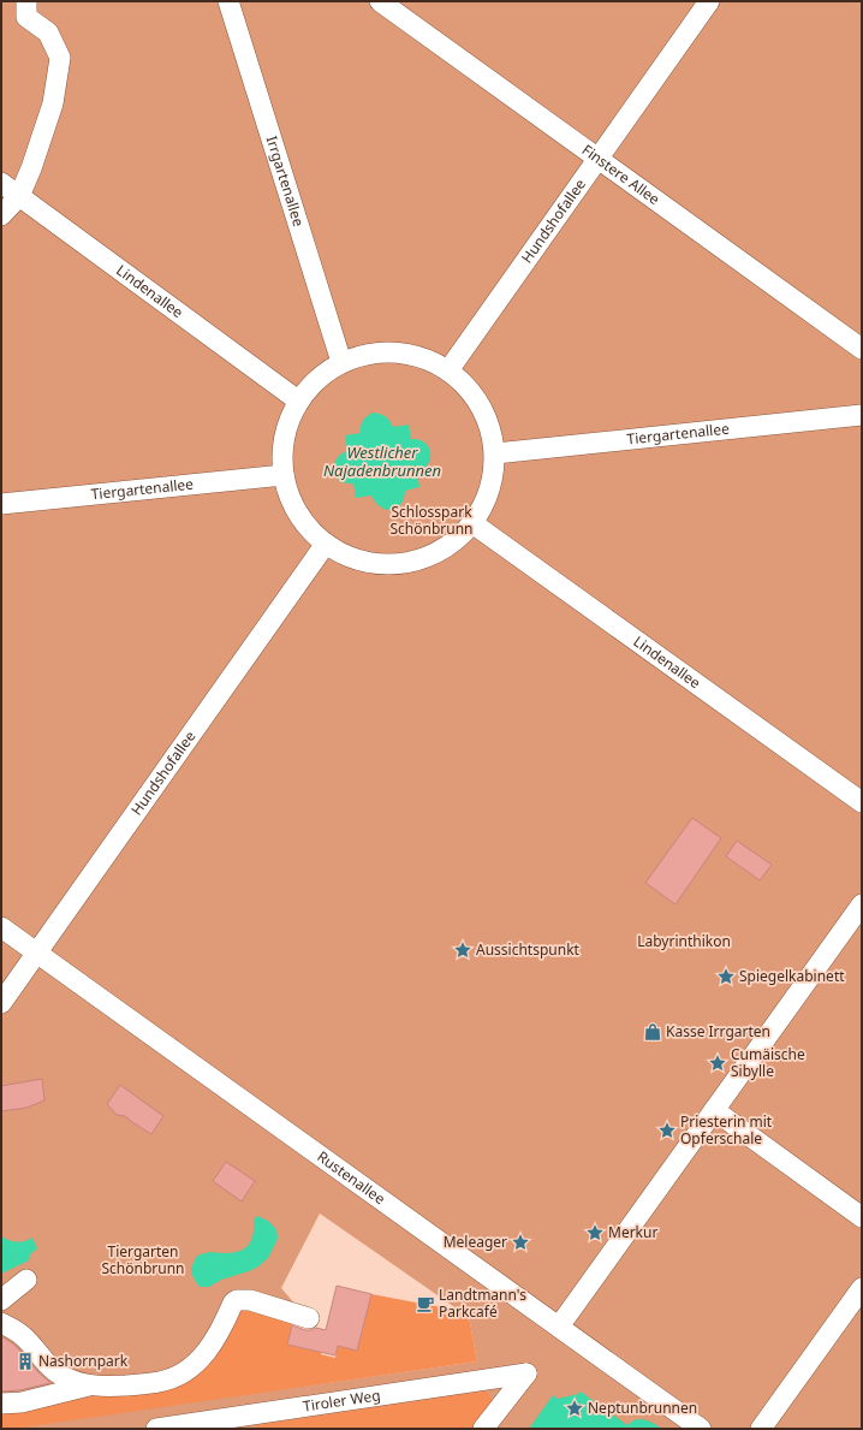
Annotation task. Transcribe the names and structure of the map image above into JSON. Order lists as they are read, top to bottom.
{
  "streets": {
    "street": [
      "Finstere Allee",
      "Irrgartenallee",
      "Hundshofallee",
      "Lindenallee",
      "Tiergartenallee",
      "Rustenallee",
      "Tiroler Weg"
    ]
  },
  "crossings": [
    ["Finstere Allee", "Hundshofallee"],
    ["Hundshofallee", "Rustenallee"]
  ],
  "water": ["Westlicher Najadenbrunnen"],
  "parks": ["Schlosspark Schönbrunn", "Labyrinthikon", "Tiergarten Schönbrunn"],
  "places": {
    "place": [
      "Aussichtspunkt",
      "Spiegelkabinett",
      "Cumäische Sibylle",
      "Priesterin mit Opferschale",
      "Merkur",
      "Meleager",
      "Neptunbrunnen"
    ],
    "shop": ["Kasse Irrgarten"],
    "cafe": ["Landtmann's Parkcafé"],
    "building": ["Nashornpark"]
  }
}
